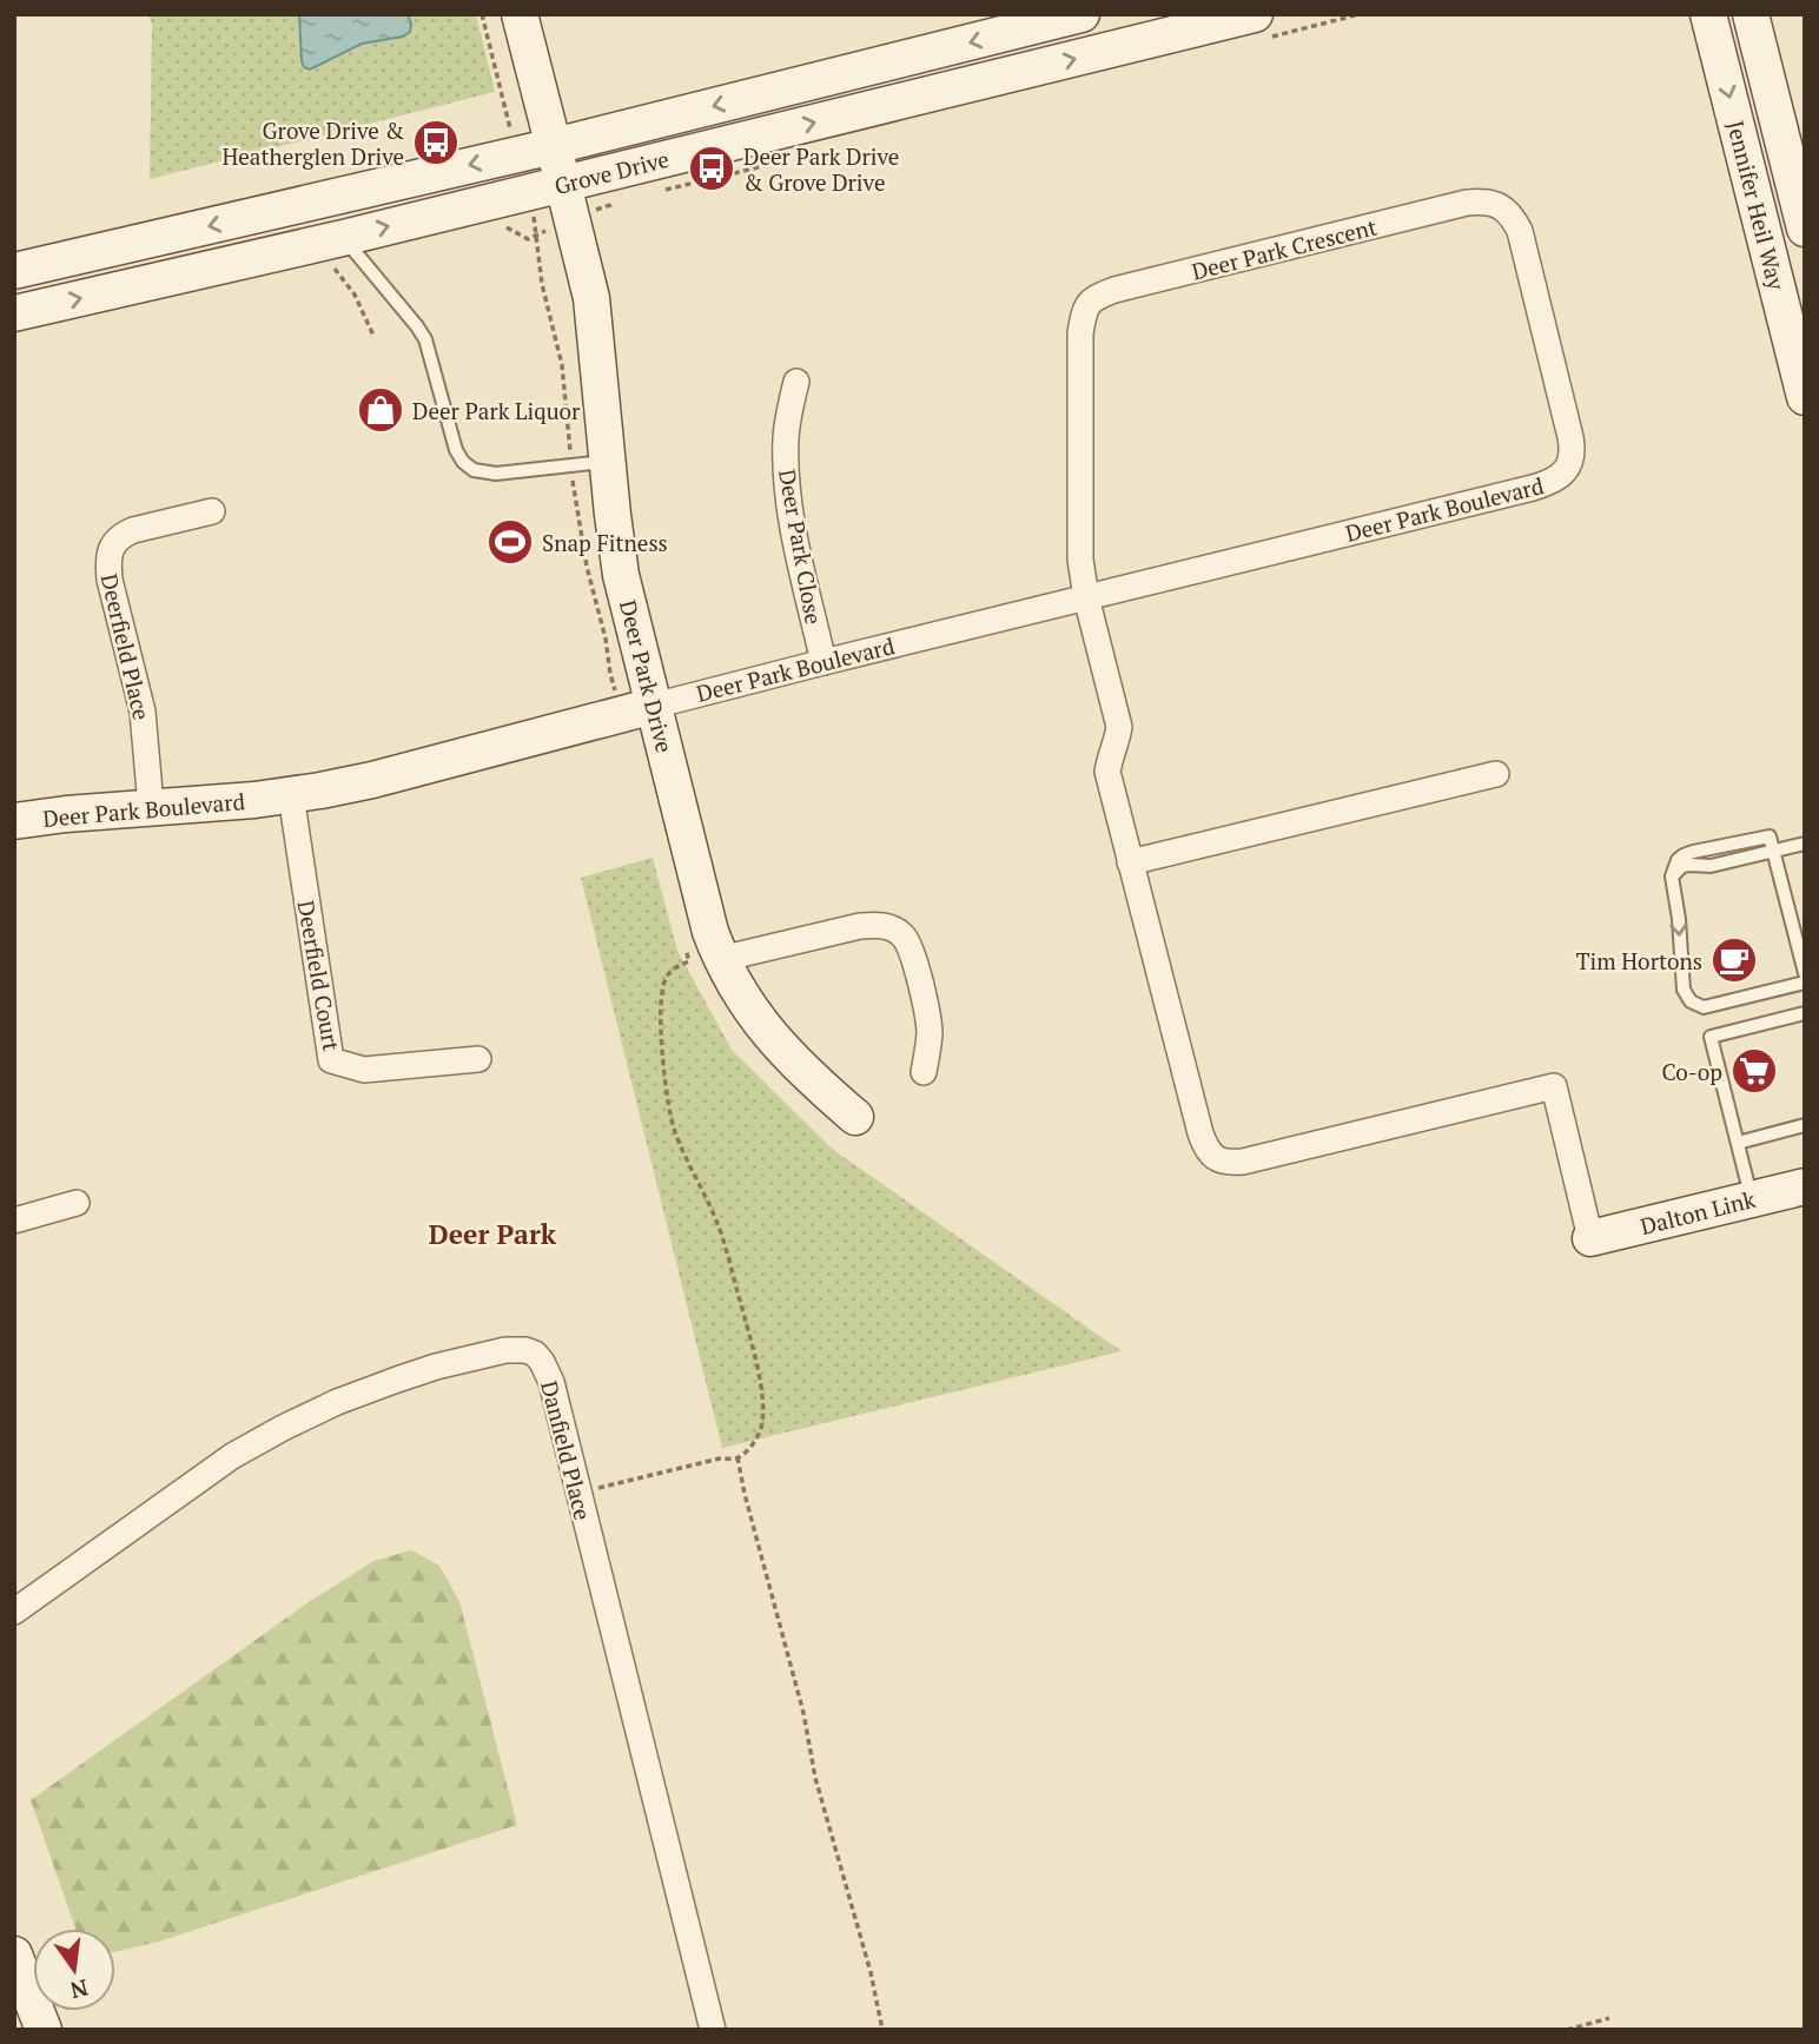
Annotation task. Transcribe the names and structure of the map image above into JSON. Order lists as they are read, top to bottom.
{
  "streets": {
    "main road": [
      "Grove Drive",
      "Jennifer Heil Way",
      "Deer Park Boulevard",
      "Deer Park Drive",
      "Dalton Link"
    ],
    "street": [
      "Deer Park Crescent",
      "Deer Park Close",
      "Deerfield Place",
      "Deerfield Court",
      "Danfield Place"
    ]
  },
  "crossings": [
    ["Grove Drive", "Deer Park Drive"],
    ["Deer Park Crescent", "Deer Park Boulevard"],
    ["Deer Park Crescent", "Dalton Link"],
    ["Deer Park Boulevard", "Deer Park Close"],
    ["Deer Park Boulevard", "Deerfield Place"],
    ["Deer Park Boulevard", "Deer Park Drive"],
    ["Deer Park Boulevard", "Deerfield Court"]
  ],
  "districts": ["Deer Park"],
  "places": {
    "bus stop": ["Grove Drive & Heatherglen Drive", "Deer Park Drive & Grove Drive"],
    "shop": ["Deer Park Liquor"],
    "sports": ["Snap Fitness"],
    "cafe": ["Tim Hortons"],
    "supermarket": ["Co-op"]
  },
  "north": "bottom"
}
